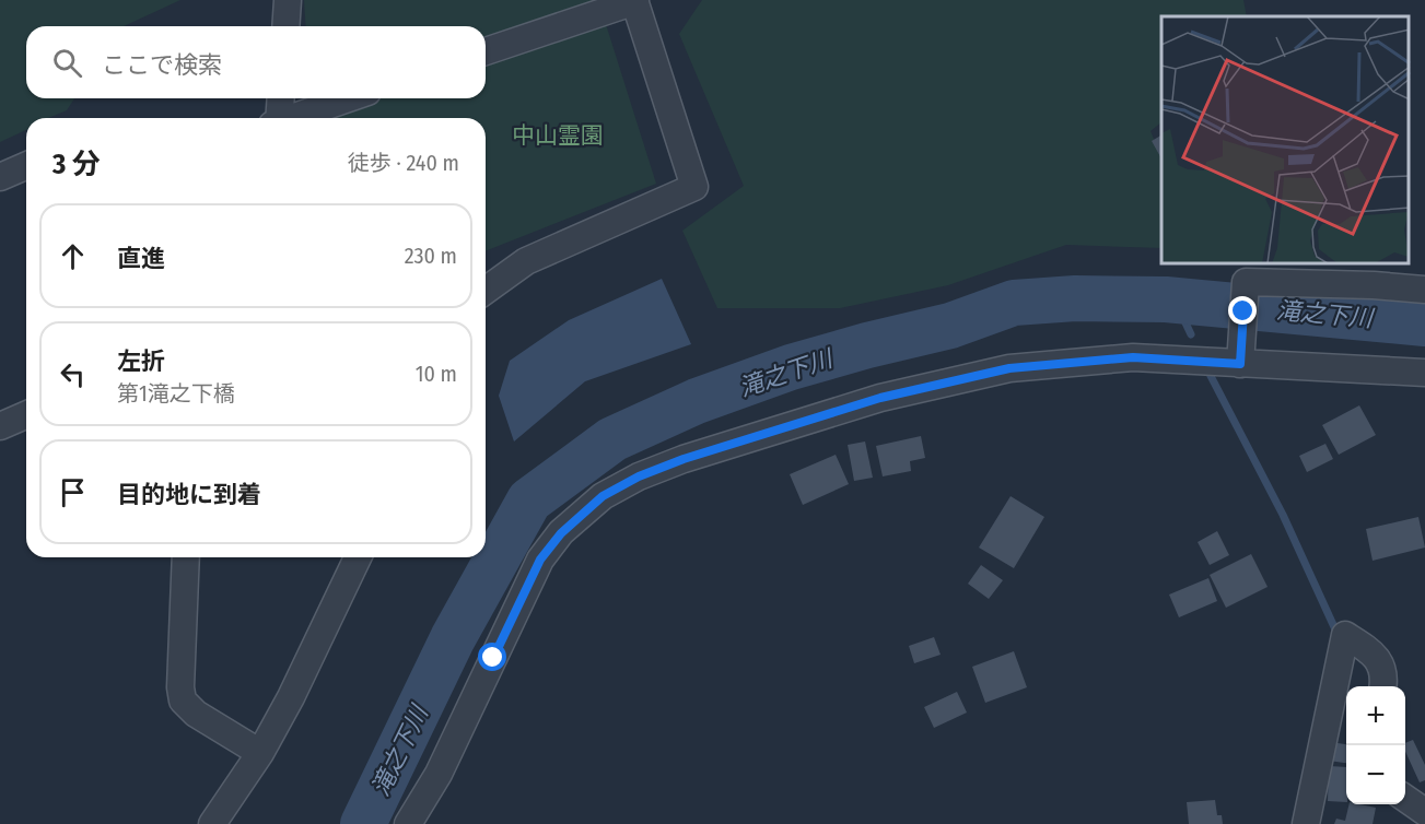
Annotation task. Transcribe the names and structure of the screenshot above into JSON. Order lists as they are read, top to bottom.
{
  "water": ["滝之下川"],
  "parks": ["中山霊園"],
  "page": {
    "search": "ここで検索",
    "heading": ["3 分", "徒歩 · 240 m"],
    "list": [
      ["直進", "230 m"],
      ["左折", "第1滝之下橋", "10 m"],
      "目的地に到着"
    ],
    "map_buttons": ["+", "−"]
  }
}
